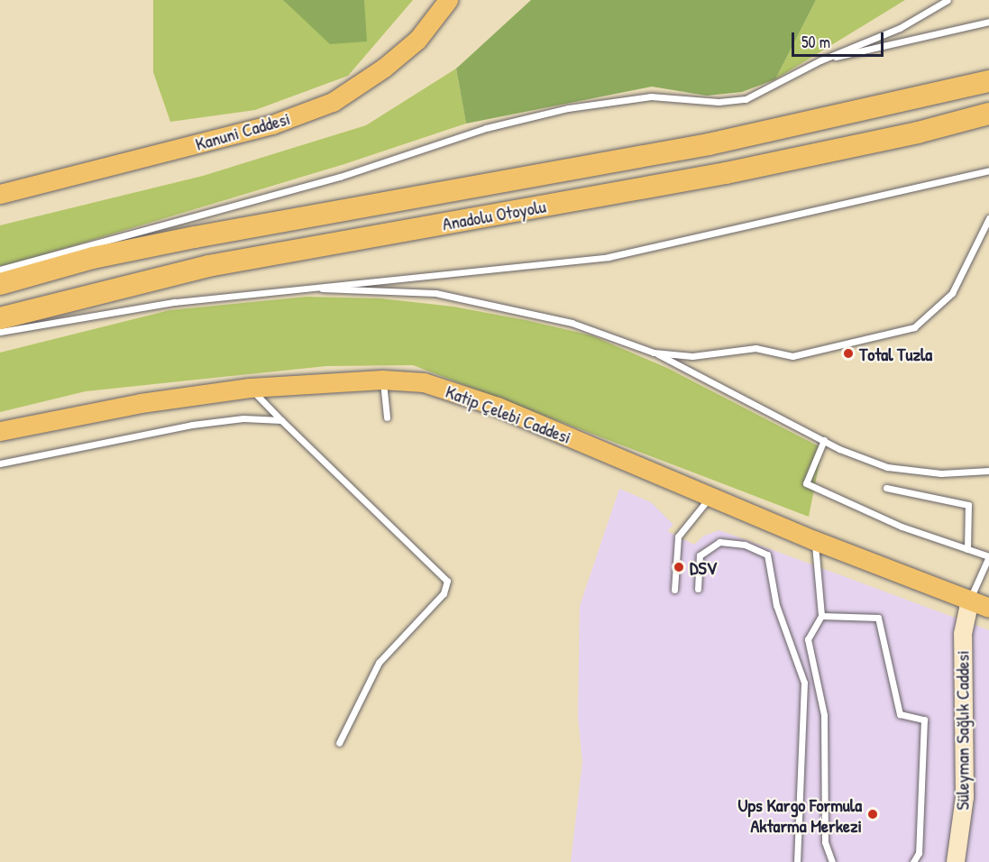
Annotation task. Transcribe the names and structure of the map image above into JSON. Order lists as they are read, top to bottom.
{
  "streets": {
    "highway": ["Anadolu Otoyolu"],
    "main road": ["Kanuni Caddesi", "Katip Çelebi Caddesi"],
    "street": ["Süleyman Sağlık Caddesi"]
  },
  "crossings": [
    ["Katip Çelebi Caddesi", "Süleyman Sağlık Caddesi"]
  ],
  "places": ["Total Tuzla", "DSV", "Ups Kargo Formula Aktarma Merkezi"],
  "scale_bar": "50 m"
}
